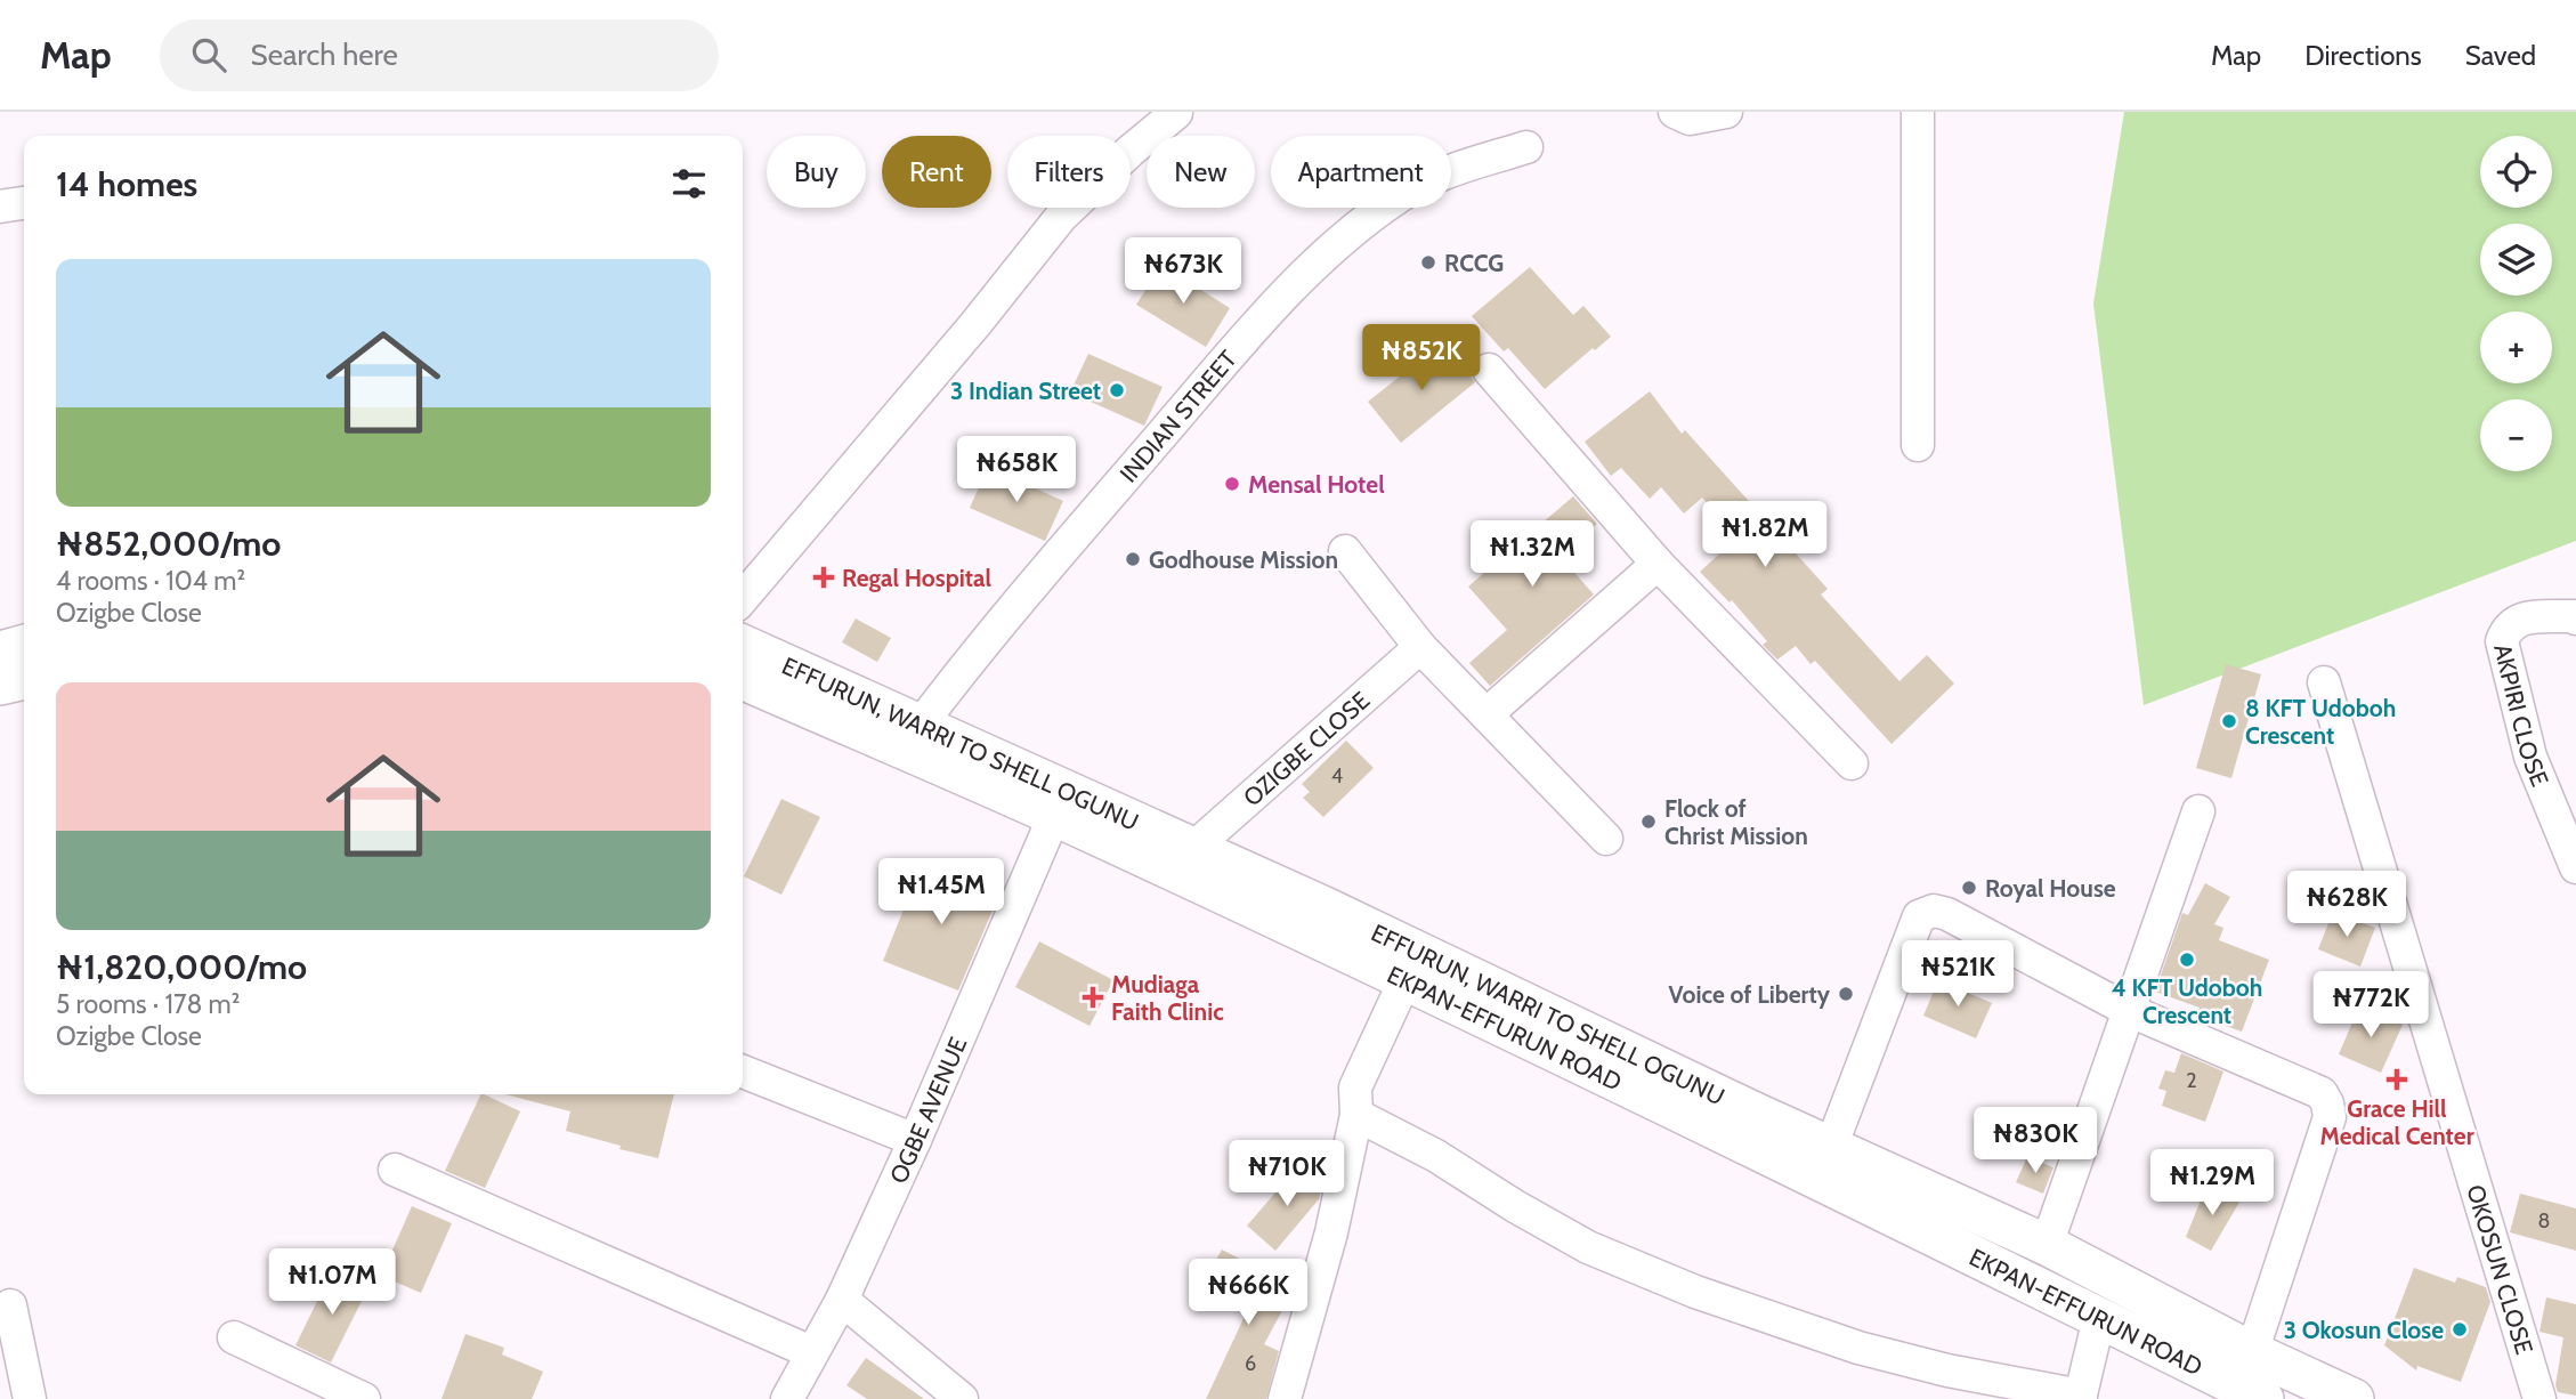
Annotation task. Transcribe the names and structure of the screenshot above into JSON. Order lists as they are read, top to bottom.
{
  "streets": {
    "main road": ["EFFURUN, WARRI TO SHELL OGUNU", "EKPAN-EFFURUN ROAD"],
    "street": [
      "INDIAN STREET",
      "AKPIRI CLOSE",
      "OZIGBE CLOSE",
      "OGBE AVENUE",
      "OKOSUN CLOSE"
    ]
  },
  "crossings": [
    ["INDIAN STREET", "EFFURUN, WARRI TO SHELL OGUNU"],
    ["EFFURUN, WARRI TO SHELL OGUNU", "OZIGBE CLOSE"],
    ["EKPAN-EFFURUN ROAD", "OGBE AVENUE"]
  ],
  "places": {
    "other": [
      "RCCG",
      "3 Indian Street",
      "Mensal Hotel",
      "Godhouse Mission",
      "8 KFT Udoboh Crescent",
      "Flock of Christ Mission",
      "Royal House",
      "4 KFT Udoboh Crescent",
      "Voice of Liberty",
      "3 Okosun Close"
    ],
    "health": ["Regal Hospital", "Mudiaga Faith Clinic", "Grace Hill Medical Center"]
  },
  "house_numbers": [
    "4",
    "2",
    "8",
    "6"
  ],
  "page": {
    "header": "Map",
    "search": "Search here",
    "nav": ["Map", "Directions", "Saved"],
    "map_buttons": ["+", "−"],
    "chip": [
      "Buy",
      "Rent",
      "Filters",
      "New",
      "Apartment"
    ],
    "heading": "14 homes",
    "list": [
      {
        "name": "₦852,000/mo",
        "note": "4 rooms · 104 m² · Ozigbe Close"
      },
      {
        "name": "₦1,820,000/mo",
        "note": "5 rooms · 178 m² · Ozigbe Close"
      }
    ],
    "price": [
      "₦673K",
      "₦852K",
      "₦658K",
      "₦1.82M",
      "₦1.32M",
      "₦1.45M",
      "₦628K",
      "₦521K",
      "₦772K",
      "₦830K",
      "₦710K",
      "₦1.29M",
      "₦1.07M",
      "₦666K"
    ]
  }
}
